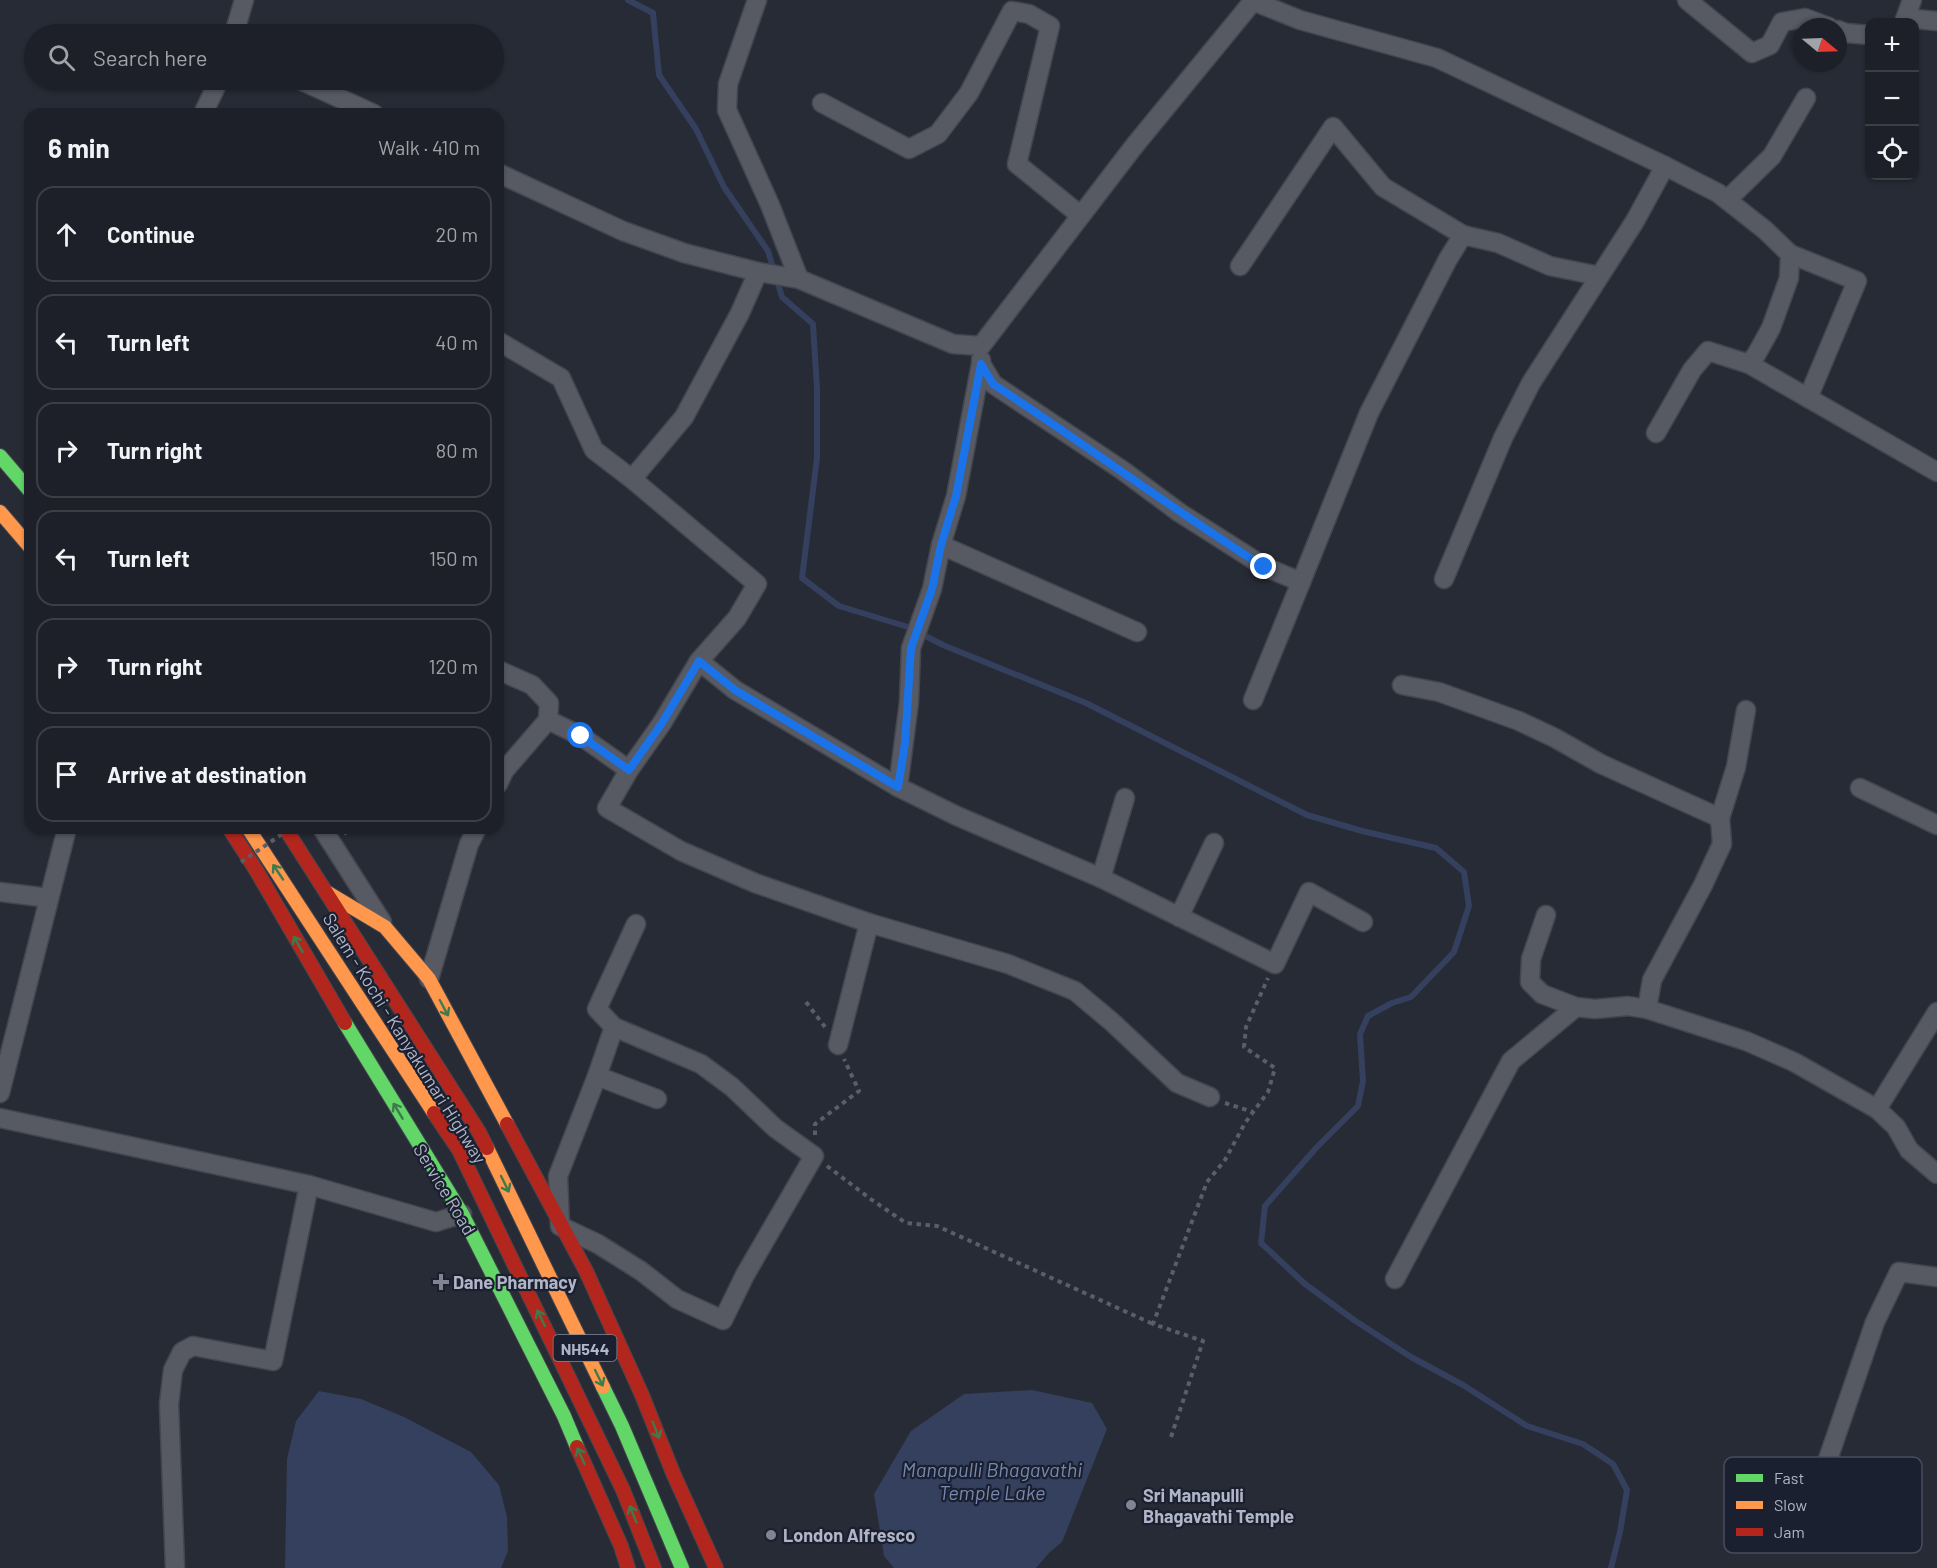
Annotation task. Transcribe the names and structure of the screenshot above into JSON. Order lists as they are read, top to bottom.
{
  "streets": {
    "main road": ["Salem - Kochi - Kanyakumari Highway", "Service Road", "NH544"]
  },
  "water": ["Manapulli Bhagavathi Temple Lake"],
  "places": {
    "health": ["Dane Pharmacy"],
    "other": ["Sri Manapulli Bhagavathi Temple", "London Alfresco"]
  },
  "legend": ["Fast", "Slow", "Jam"],
  "north": "right",
  "page": {
    "map_buttons": ["+", "−"],
    "search": "Search here",
    "heading": ["6 min", "Walk · 410 m"],
    "list": [
      ["Continue", "20 m"],
      ["Turn left", "40 m"],
      ["Turn right", "80 m"],
      ["Turn left", "150 m"],
      ["Turn right", "120 m"],
      "Arrive at destination"
    ]
  }
}
